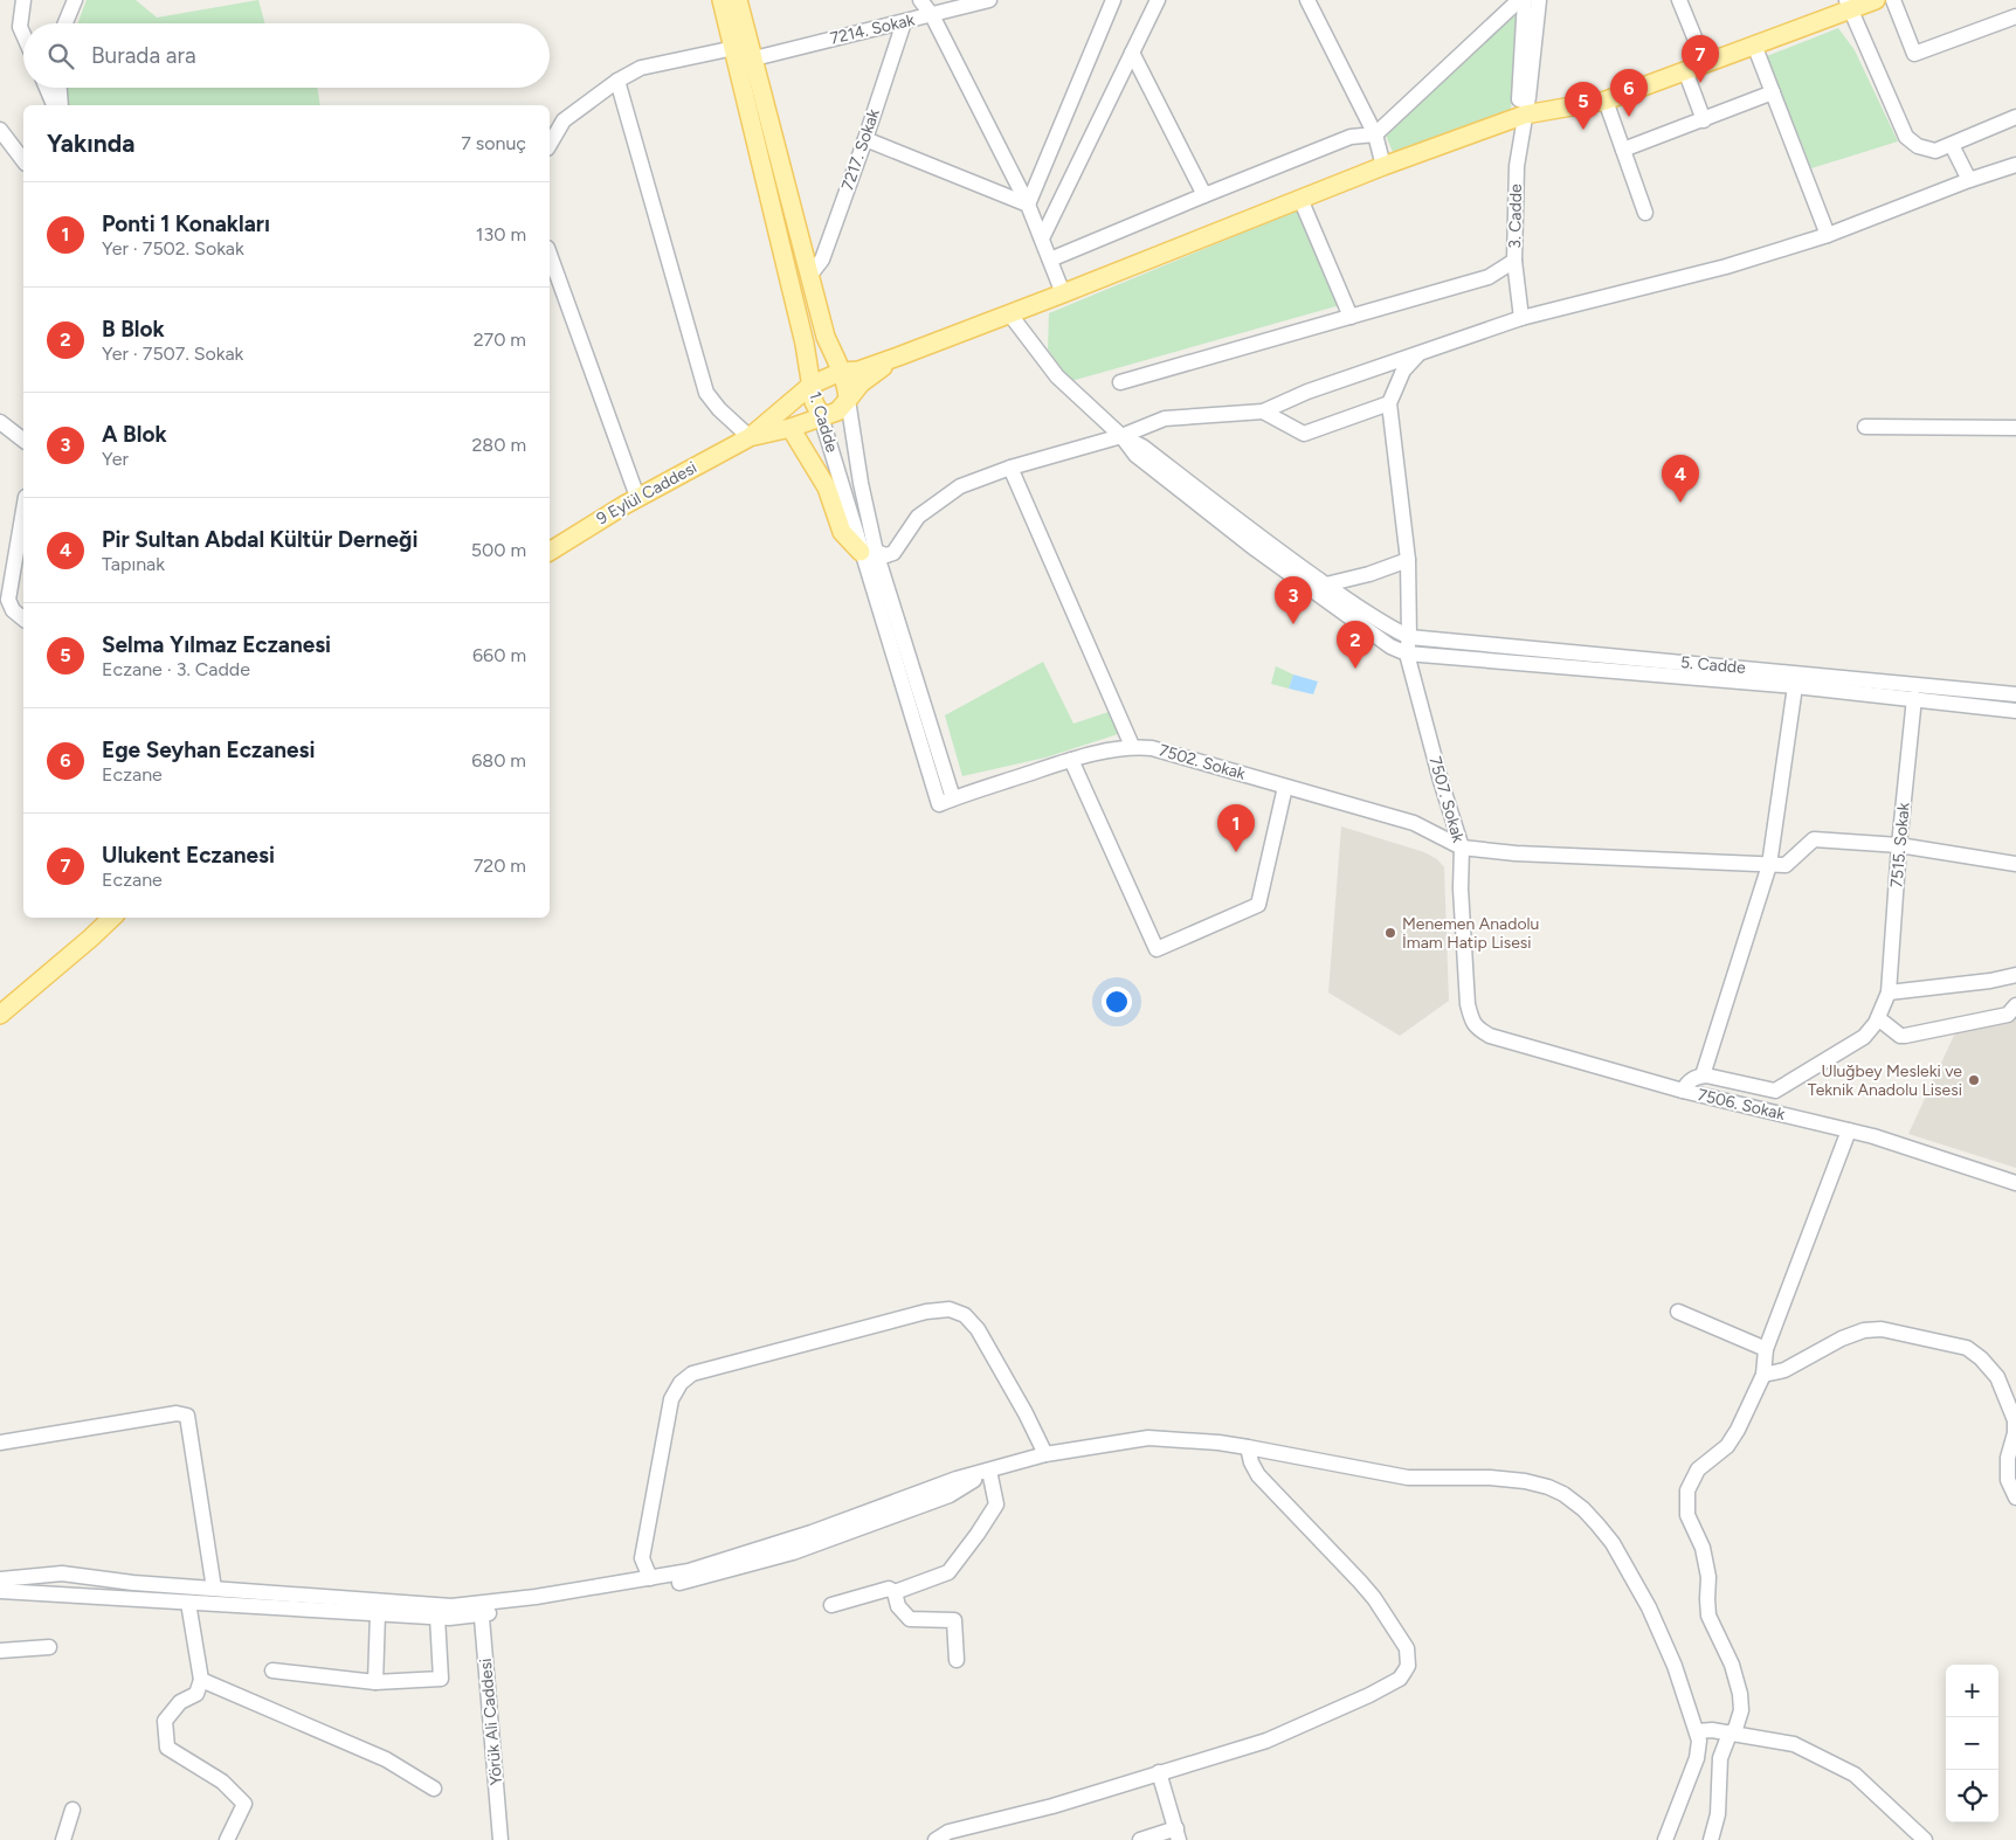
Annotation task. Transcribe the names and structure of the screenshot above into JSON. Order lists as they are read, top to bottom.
{
  "streets": {
    "main road": ["1. Cadde", "9 Eylül Caddesi"],
    "street": [
      "7214. Sokak",
      "7217. Sokak",
      "3. Cadde",
      "5. Cadde",
      "7502. Sokak",
      "7507. Sokak",
      "7515. Sokak",
      "7506. Sokak",
      "Yörük Ali Caddesi"
    ]
  },
  "crossings": [
    ["7214. Sokak", "7217. Sokak"],
    ["7214. Sokak", "1. Cadde"],
    ["7217. Sokak", "1. Cadde"],
    ["3. Cadde", "9 Eylül Caddesi"],
    ["1. Cadde", "9 Eylül Caddesi"],
    ["1. Cadde", "7502. Sokak"],
    ["7502. Sokak", "7507. Sokak"],
    ["7507. Sokak", "7506. Sokak"]
  ],
  "places": ["Menemen Anadolu İmam Hatip Lisesi", "Uluğbey Mesleki ve Teknik Anadolu Lisesi"],
  "page": {
    "search": "Burada ara",
    "pins": [
      "7",
      "6",
      "5",
      "4",
      "3",
      "2",
      "1"
    ],
    "heading": ["Yakında", "7 sonuç"],
    "list": [
      {
        "mark": "1",
        "name": "Ponti 1 Konakları",
        "note": "Yer · 7502. Sokak",
        "value": "130 m"
      },
      {
        "mark": "2",
        "name": "B Blok",
        "note": "Yer · 7507. Sokak",
        "value": "270 m"
      },
      {
        "mark": "3",
        "name": "A Blok",
        "note": "Yer",
        "value": "280 m"
      },
      {
        "mark": "4",
        "name": "Pir Sultan Abdal Kültür Derneği",
        "note": "Tapınak",
        "value": "500 m"
      },
      {
        "mark": "5",
        "name": "Selma Yılmaz Eczanesi",
        "note": "Eczane · 3. Cadde",
        "value": "660 m"
      },
      {
        "mark": "6",
        "name": "Ege Seyhan Eczanesi",
        "note": "Eczane",
        "value": "680 m"
      },
      {
        "mark": "7",
        "name": "Ulukent Eczanesi",
        "note": "Eczane",
        "value": "720 m"
      }
    ],
    "map_buttons": ["+", "−"]
  }
}
